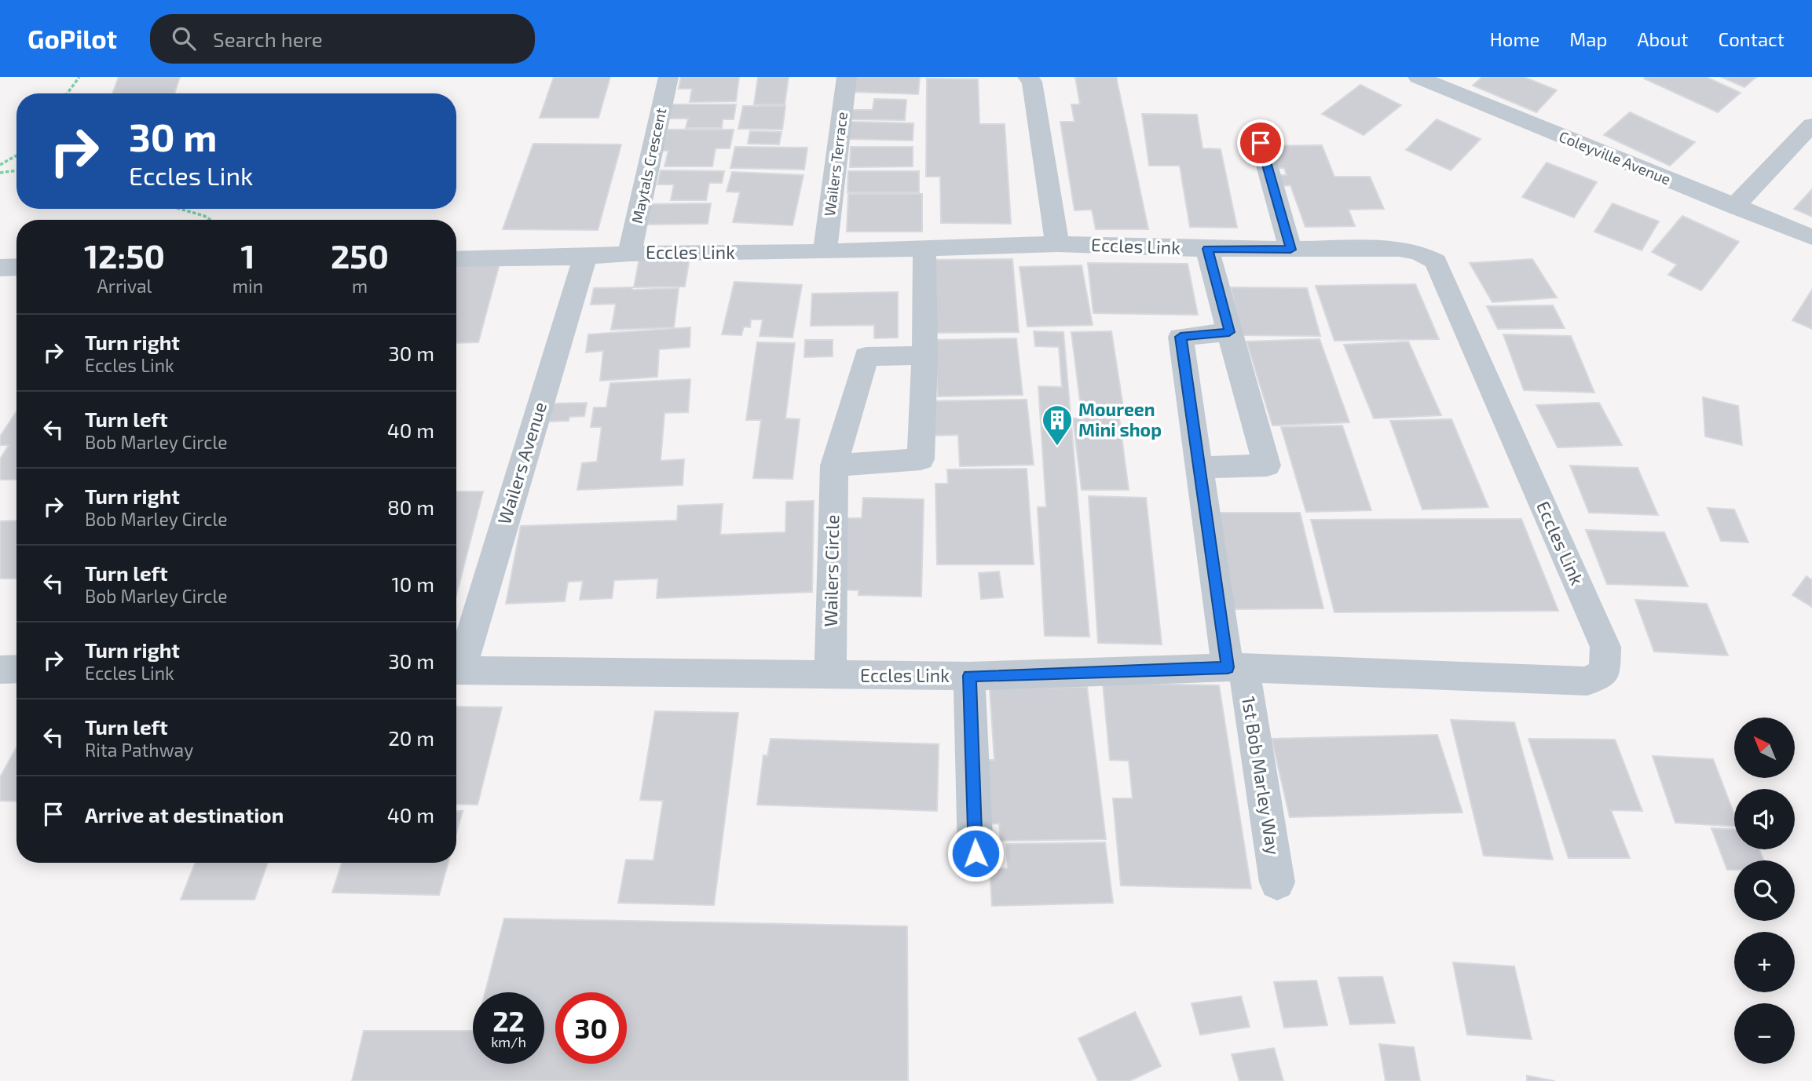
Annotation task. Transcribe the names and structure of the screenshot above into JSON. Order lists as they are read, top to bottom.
{
  "streets": {
    "street": [
      "Coleyville Avenue",
      "Wailers Terrace",
      "Maytals Crescent",
      "Eccles Link",
      "Wailers Avenue",
      "Wailers Circle",
      "1st Bob Marley Way"
    ]
  },
  "crossings": [
    ["Wailers Terrace", "Eccles Link"],
    ["Maytals Crescent", "Eccles Link"],
    ["Eccles Link", "Wailers Avenue"],
    ["Eccles Link", "Wailers Circle"],
    ["Eccles Link", "1st Bob Marley Way"]
  ],
  "places": {
    "building": ["Moureen Mini shop"]
  },
  "north": "top left",
  "page": {
    "header": "GoPilot",
    "search": "Search here",
    "nav": [
      "Home",
      "Map",
      "About",
      "Contact"
    ],
    "turn": ["30 m", "Eccles Link"],
    "eta": [
      "12:50",
      "Arrival",
      "1",
      "min",
      "250",
      "m"
    ],
    "list": [
      {
        "name": "Turn right",
        "note": "Eccles Link",
        "value": "30 m"
      },
      {
        "name": "Turn left",
        "note": "Bob Marley Circle",
        "value": "40 m"
      },
      {
        "name": "Turn right",
        "note": "Bob Marley Circle",
        "value": "80 m"
      },
      {
        "name": "Turn left",
        "note": "Bob Marley Circle",
        "value": "10 m"
      },
      {
        "name": "Turn right",
        "note": "Eccles Link",
        "value": "30 m"
      },
      {
        "name": "Turn left",
        "note": "Rita Pathway",
        "value": "20 m"
      },
      {
        "name": "Arrive at destination",
        "value": "40 m"
      }
    ],
    "map_buttons": ["+", "−"],
    "speed": "22 km/h",
    "limit": "30"
  }
}
